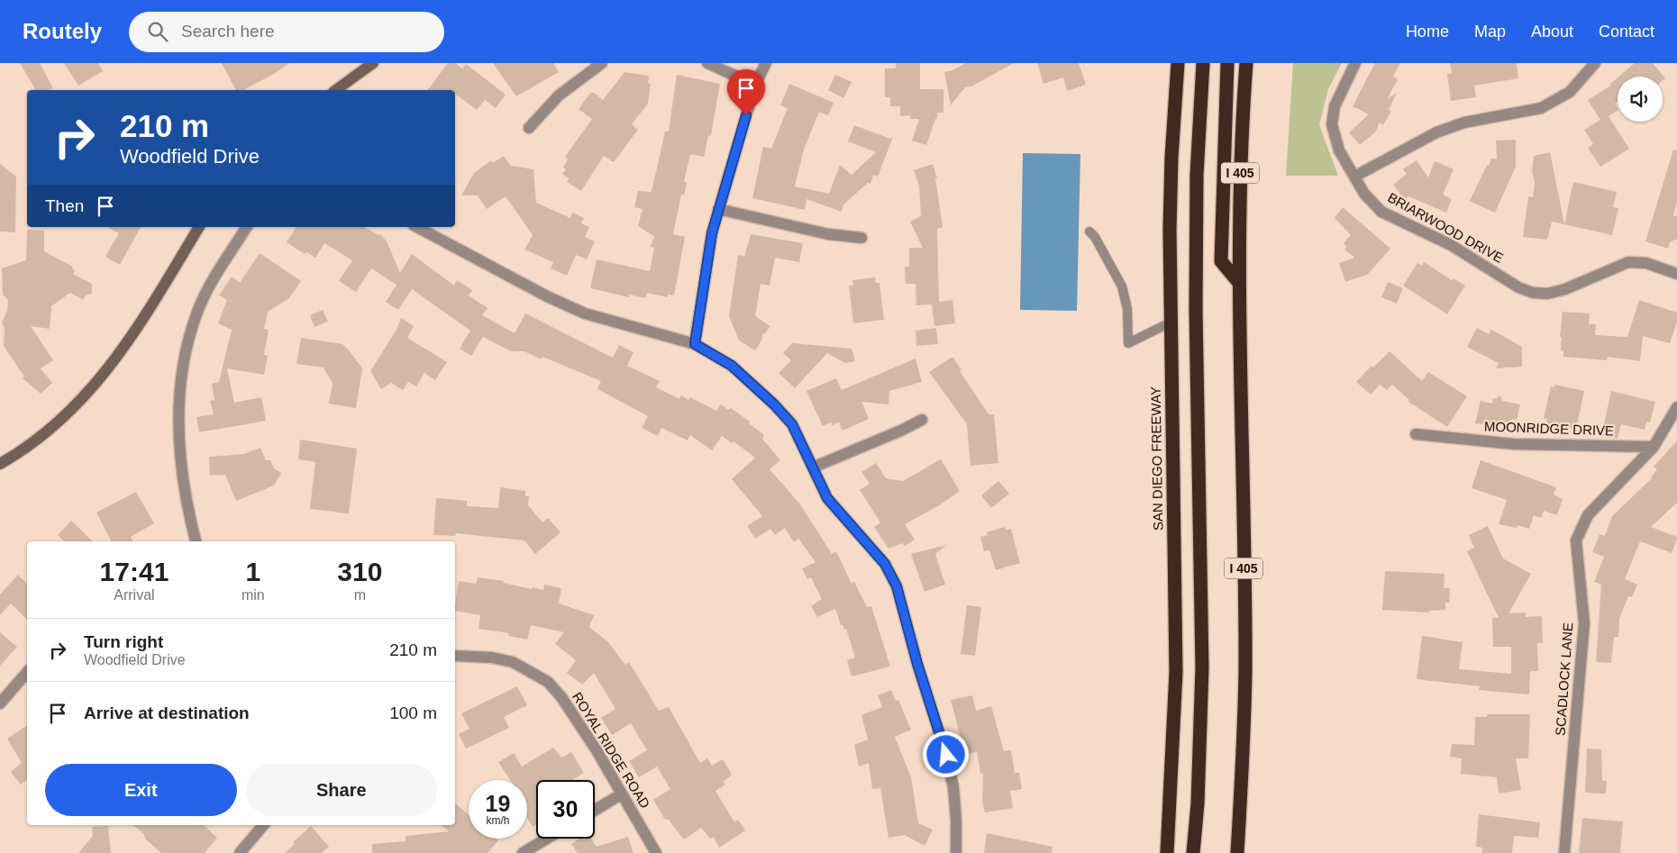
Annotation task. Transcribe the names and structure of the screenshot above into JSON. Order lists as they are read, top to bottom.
{
  "streets": {
    "highway": ["I 405", "SAN DIEGO FREEWAY"],
    "street": [
      "BRIARWOOD DRIVE",
      "MOONRIDGE DRIVE",
      "SCADLOCK LANE",
      "ROYAL RIDGE ROAD"
    ]
  },
  "crossings": [
    ["MOONRIDGE DRIVE", "SCADLOCK LANE"]
  ],
  "page": {
    "header": "Routely",
    "search": "Search here",
    "nav": [
      "Home",
      "Map",
      "About",
      "Contact"
    ],
    "turn": ["210 m", "Woodfield Drive"],
    "then": "Then",
    "eta": [
      "17:41",
      "Arrival",
      "1",
      "min",
      "310",
      "m"
    ],
    "list": [
      {
        "name": "Turn right",
        "note": "Woodfield Drive",
        "value": "210 m"
      },
      {
        "name": "Arrive at destination",
        "value": "100 m"
      }
    ],
    "buttons": ["Exit", "Share"],
    "speed": "19 km/h",
    "limit": "30"
  }
}
